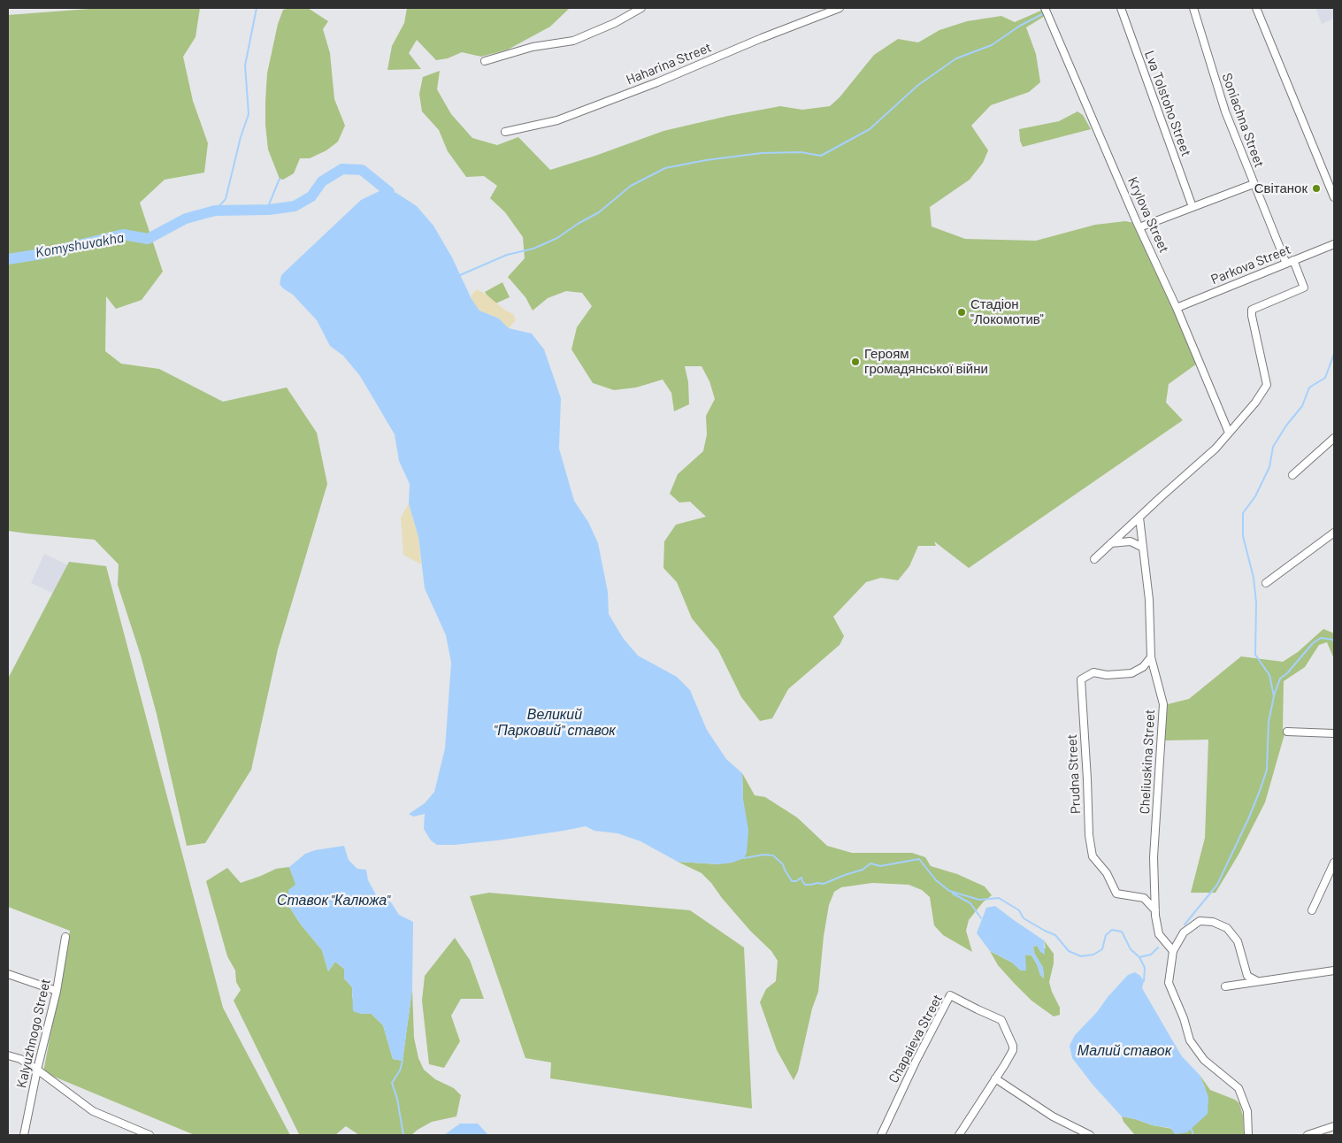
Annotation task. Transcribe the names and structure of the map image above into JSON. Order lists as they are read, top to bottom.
{
  "streets": {
    "street": [
      "Haharina Street",
      "Lva Tolstoho Street",
      "Soniachna Street",
      "Krylova Street",
      "Parkova Street",
      "Cheliuskina Street",
      "Prudna Street",
      "Kalyuzhnogo Street",
      "Chapaieva Street"
    ]
  },
  "crossings": [
    ["Soniachna Street", "Parkova Street"],
    ["Krylova Street", "Parkova Street"],
    ["Cheliuskina Street", "Prudna Street"]
  ],
  "water": [
    "Komyshuvakha",
    "Великий \"Парковий\" ставок",
    "Ставок \"Калюжа\"",
    "Малий ставок"
  ],
  "places": ["Світанок", "Стадіон \"Локомотив\"", "Героям громадянської війни"]
}
